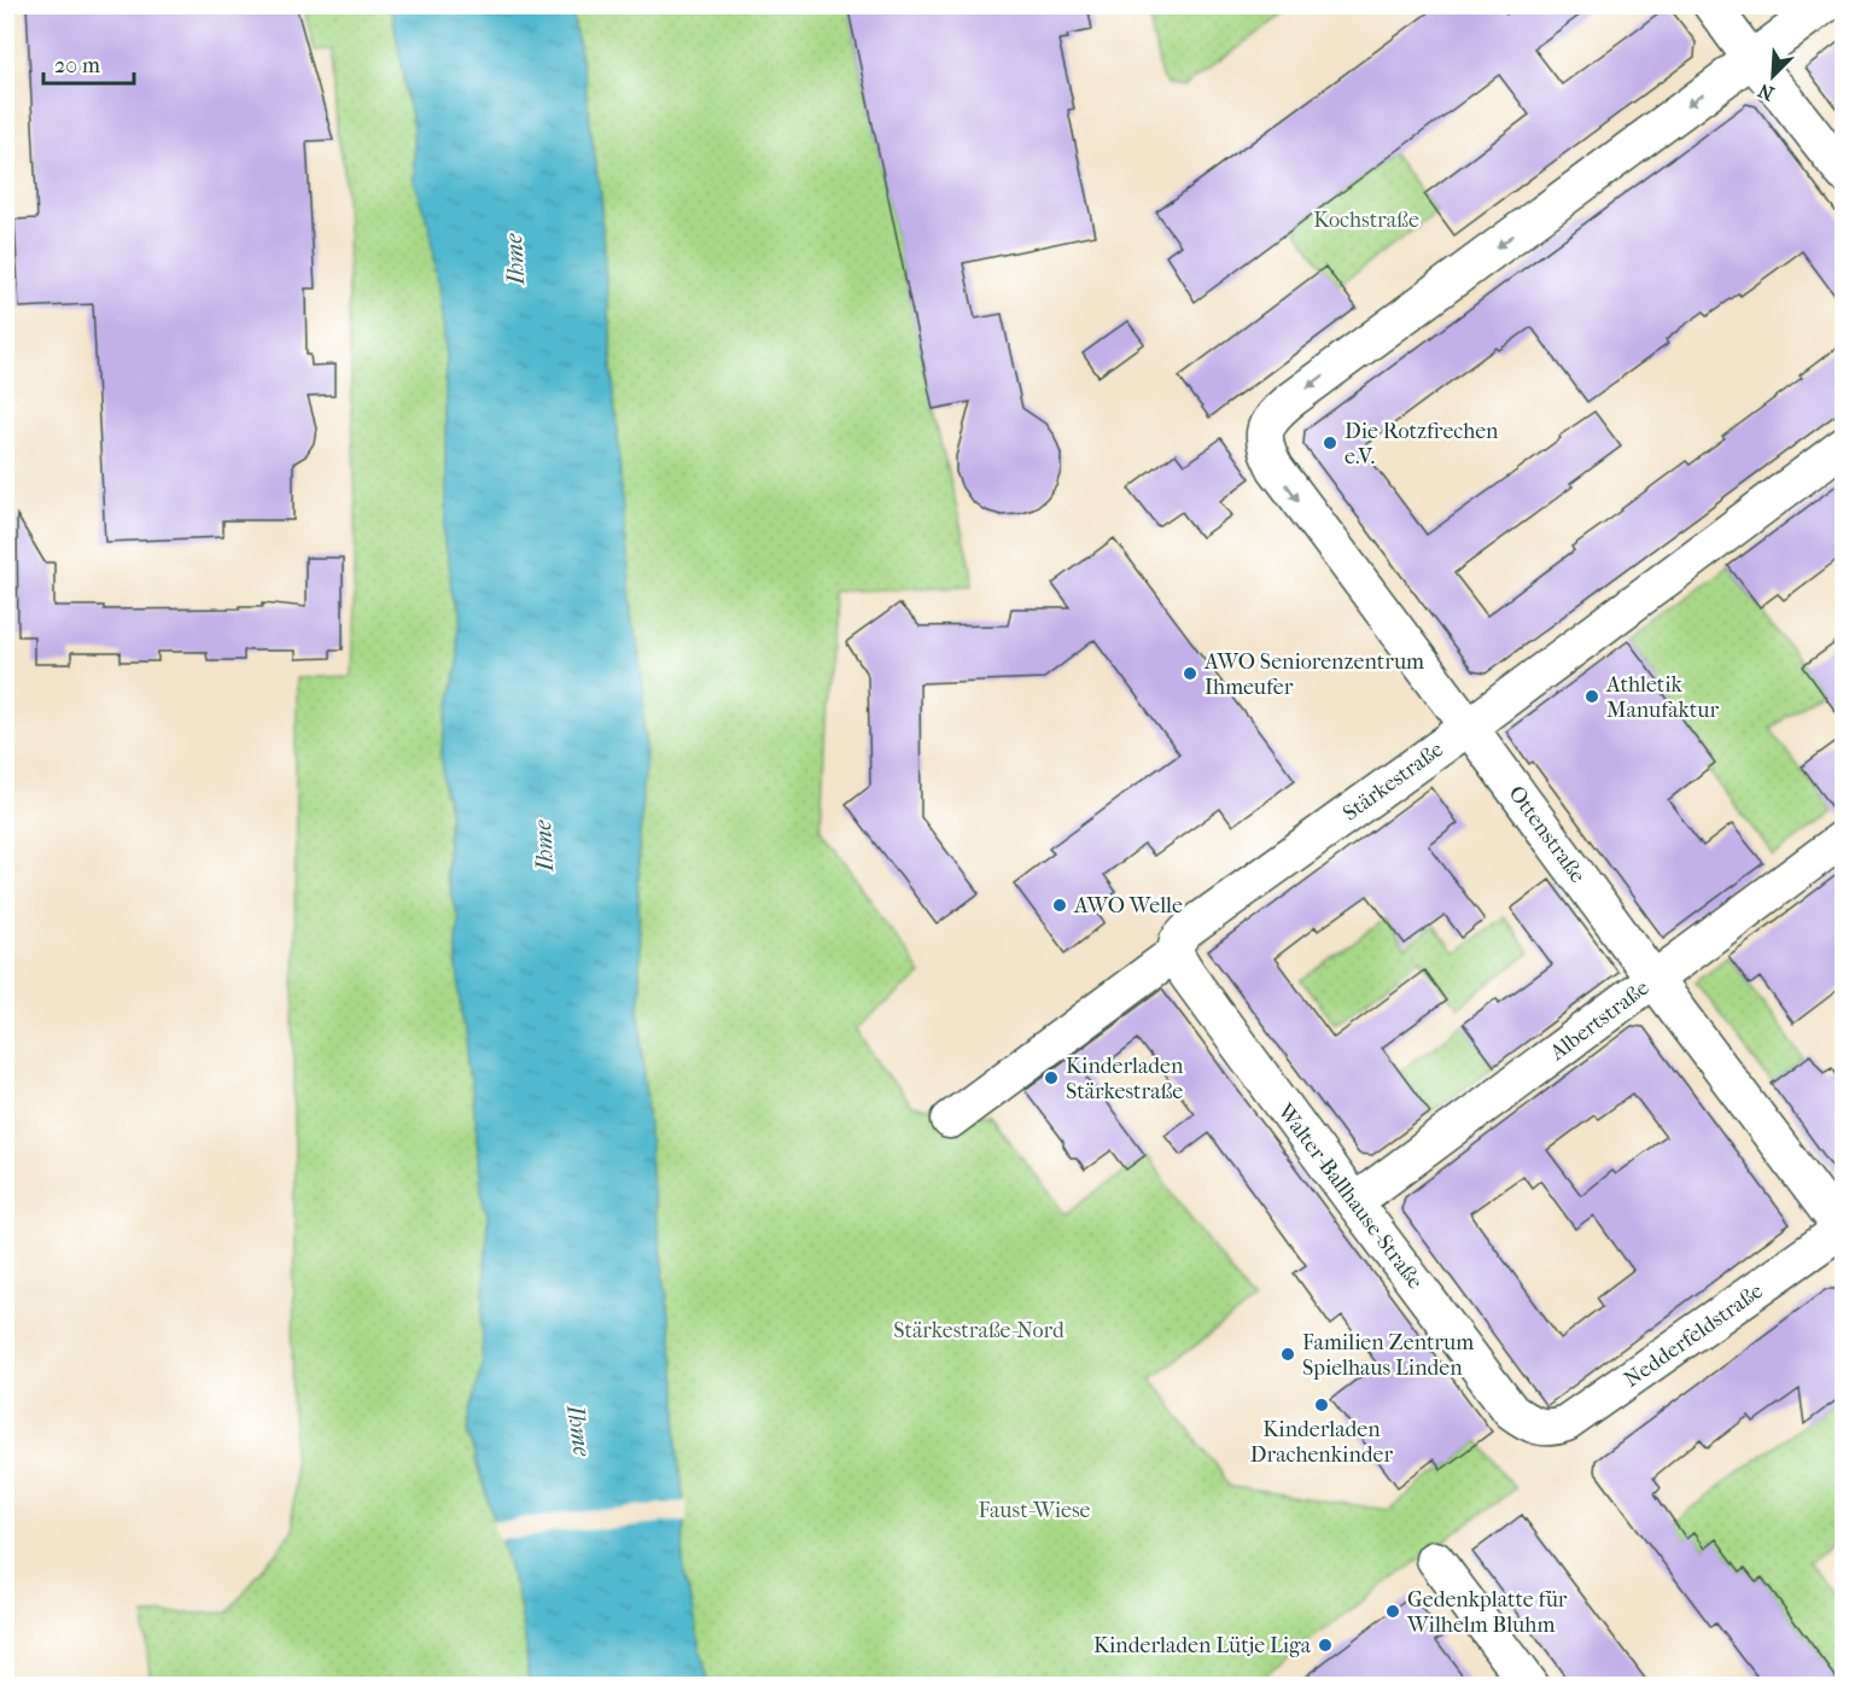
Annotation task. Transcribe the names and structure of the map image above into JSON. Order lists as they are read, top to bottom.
{
  "streets": {
    "street": [
      "Stärkestraße",
      "Ottenstraße",
      "Albertstraße",
      "Walter-Ballhause-Straße",
      "Nedderfeldstraße"
    ]
  },
  "crossings": [
    ["Stärkestraße", "Ottenstraße"],
    ["Stärkestraße", "Walter-Ballhause-Straße"],
    ["Ottenstraße", "Albertstraße"],
    ["Ottenstraße", "Nedderfeldstraße"],
    ["Albertstraße", "Walter-Ballhause-Straße"],
    ["Walter-Ballhause-Straße", "Nedderfeldstraße"]
  ],
  "water": ["Ihme"],
  "parks": ["Kochstraße", "Stärkestraße-Nord", "Faust-Wiese"],
  "places": [
    "Die Rotzfrechen e.V.",
    "AWO Seniorenzentrum Ihmeufer",
    "Athletik Manufaktur",
    "AWO Welle",
    "Kinderladen Stärkestraße",
    "Familien Zentrum Spielhaus Linden",
    "Kinderladen Drachenkinder",
    "Gedenkplatte für Wilhelm Bluhm",
    "Kinderladen Lütje Liga"
  ],
  "scale_bar": "20 m",
  "north": "bottom left"
}
